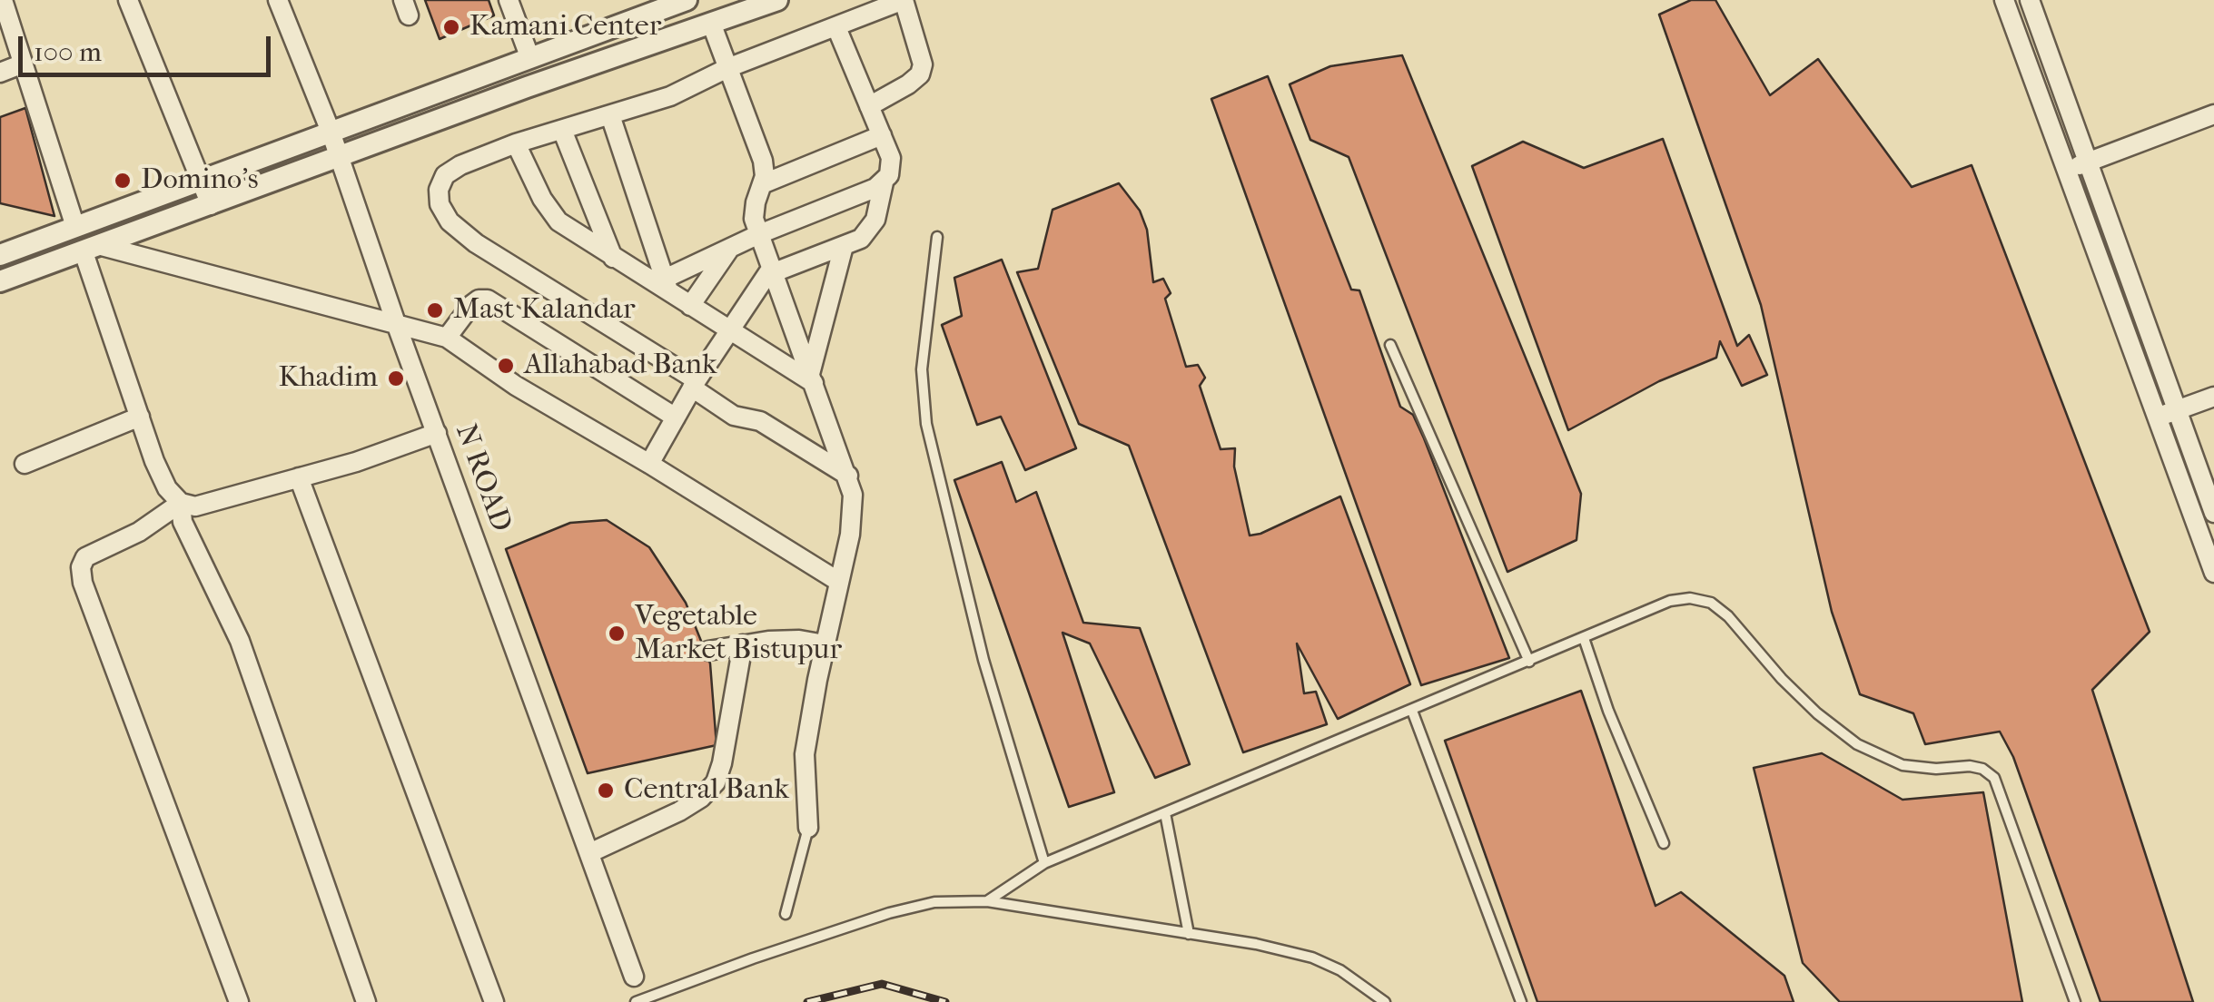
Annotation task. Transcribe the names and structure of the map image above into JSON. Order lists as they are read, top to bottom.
{
  "streets": {
    "street": ["N ROAD"]
  },
  "places": [
    "Kamani Center",
    "Domino's",
    "Mast Kalandar",
    "Allahabad Bank",
    "Khadim",
    "Vegetable Market Bistupur",
    "Central Bank"
  ],
  "scale_bar": "100 m"
}
